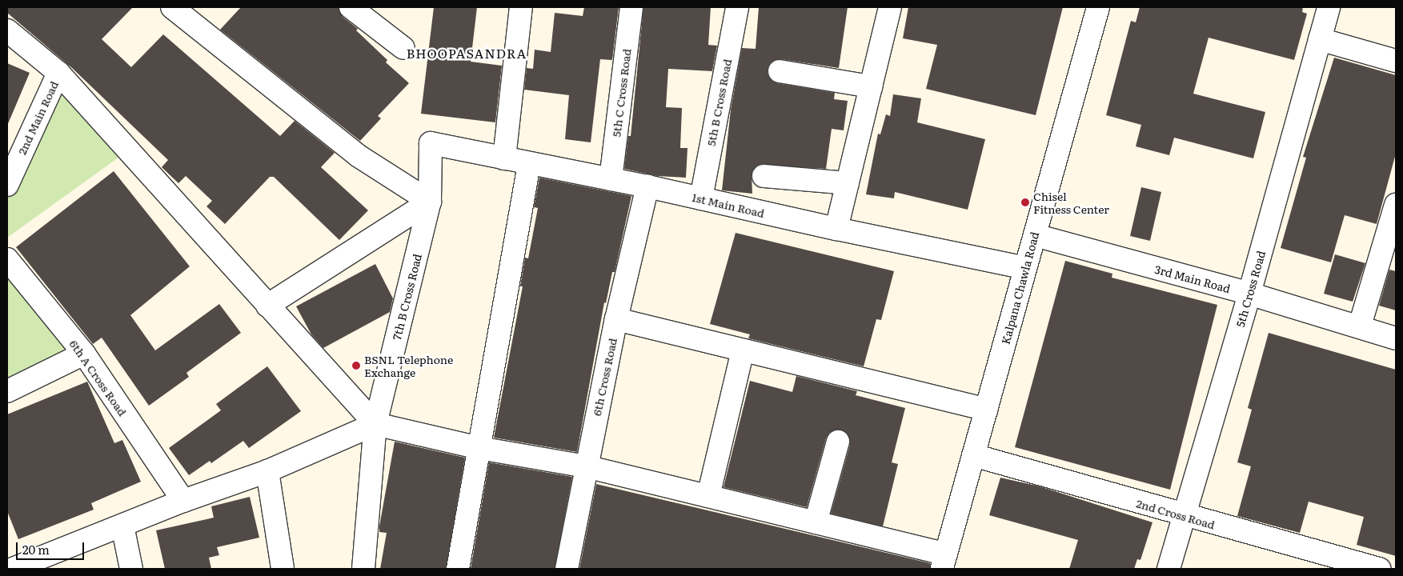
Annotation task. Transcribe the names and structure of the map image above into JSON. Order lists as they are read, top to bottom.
{
  "streets": {
    "street": [
      "5th C Cross Road",
      "5th B Cross Road",
      "2nd Main Road",
      "1st Main Road",
      "3rd Main Road",
      "Kalpana Chawla Road",
      "5th Cross Road",
      "7th B Cross Road",
      "6th Cross Road",
      "6th A Cross Road",
      "2nd Cross Road"
    ]
  },
  "crossings": [
    ["5th C Cross Road", "1st Main Road"],
    ["5th B Cross Road", "1st Main Road"],
    ["1st Main Road", "Kalpana Chawla Road"],
    ["1st Main Road", "7th B Cross Road"],
    ["1st Main Road", "6th Cross Road"],
    ["3rd Main Road", "Kalpana Chawla Road"],
    ["3rd Main Road", "5th Cross Road"],
    ["Kalpana Chawla Road", "2nd Cross Road"],
    ["5th Cross Road", "2nd Cross Road"]
  ],
  "districts": ["BHOOPASANDRA"],
  "places": ["Chisel Fitness Center", "BSNL Telephone Exchange"],
  "scale_bar": "20 m"
}
